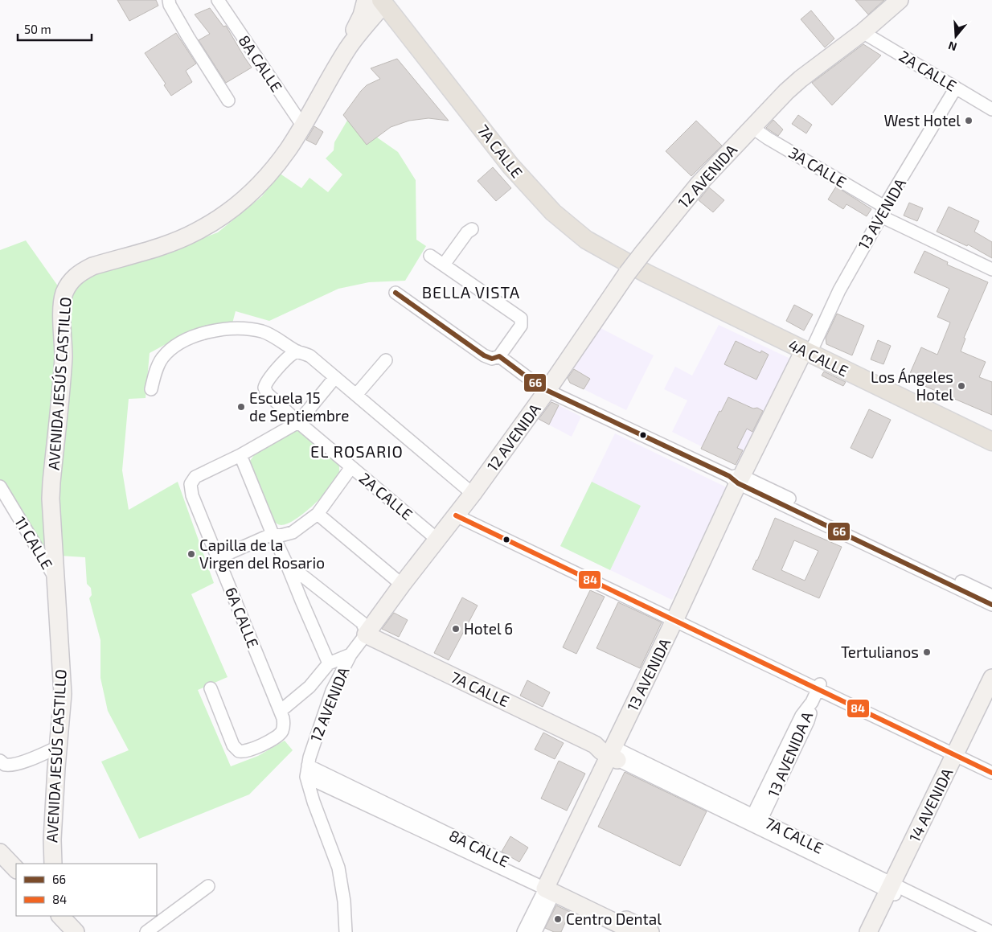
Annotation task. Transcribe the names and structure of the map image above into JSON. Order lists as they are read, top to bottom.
{
  "streets": {
    "main road": ["7A CALLE", "4A CALLE"],
    "street": [
      "8A CALLE",
      "2A CALLE",
      "3A CALLE",
      "12 AVENIDA",
      "13 AVENIDA",
      "AVENIDA JESÚS CASTILLO",
      "11 CALLE",
      "6A CALLE",
      "13 AVENIDA A",
      "14 AVENIDA"
    ]
  },
  "crossings": [
    ["8A CALLE", "12 AVENIDA"],
    ["8A CALLE", "13 AVENIDA"],
    ["8A CALLE", "AVENIDA JESÚS CASTILLO"],
    ["2A CALLE", "12 AVENIDA"],
    ["2A CALLE", "13 AVENIDA"],
    ["7A CALLE", "12 AVENIDA"],
    ["7A CALLE", "13 AVENIDA"],
    ["7A CALLE", "4A CALLE"],
    ["7A CALLE", "AVENIDA JESÚS CASTILLO"],
    ["7A CALLE", "13 AVENIDA A"],
    ["7A CALLE", "14 AVENIDA"],
    ["3A CALLE", "12 AVENIDA"],
    ["3A CALLE", "13 AVENIDA"],
    ["12 AVENIDA", "4A CALLE"],
    ["13 AVENIDA", "4A CALLE"],
    ["AVENIDA JESÚS CASTILLO", "11 CALLE"]
  ],
  "districts": ["BELLA VISTA", "EL ROSARIO"],
  "places": [
    "West Hotel",
    "Los Ángeles Hotel",
    "Escuela 15 de Septiembre",
    "Capilla de la Virgen del Rosario",
    "Hotel 6",
    "Tertulianos",
    "Centro Dental"
  ],
  "lines": ["transit line 66", "transit line 84"],
  "legend": ["66", "84"],
  "scale_bar": "50 m",
  "north": "bottom"
}
